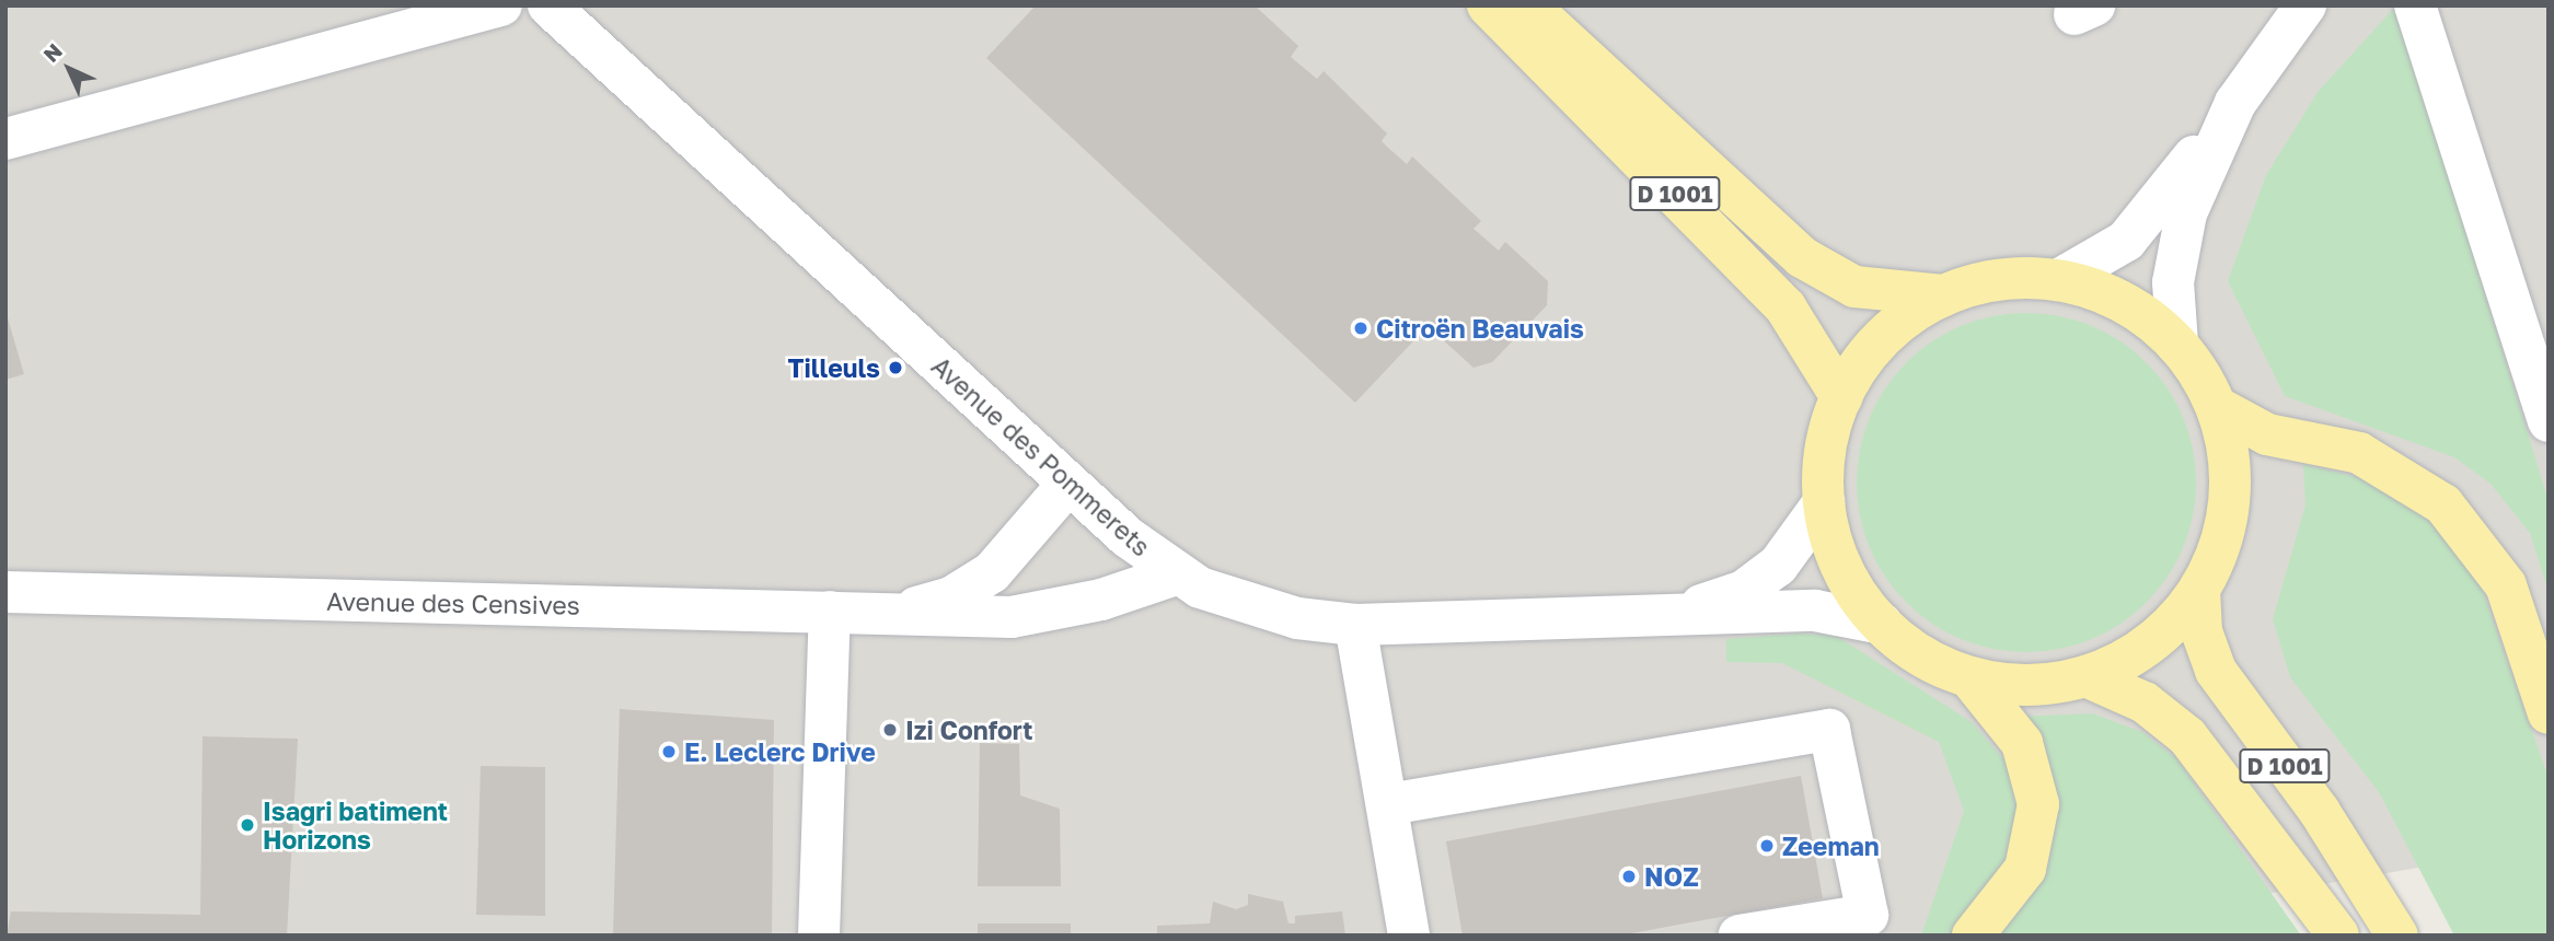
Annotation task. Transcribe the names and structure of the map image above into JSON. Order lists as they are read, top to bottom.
{
  "streets": {
    "main road": ["D 1001"],
    "street": ["Avenue des Pommerets", "Avenue des Censives"]
  },
  "crossings": [
    ["Avenue des Pommerets", "Avenue des Censives"]
  ],
  "places": [
    "Citroën Beauvais",
    "Tilleuls",
    "Izi Confort",
    "E. Leclerc Drive",
    "Isagri batiment Horizons",
    "Zeeman",
    "NOZ"
  ],
  "north": "top left"
}
